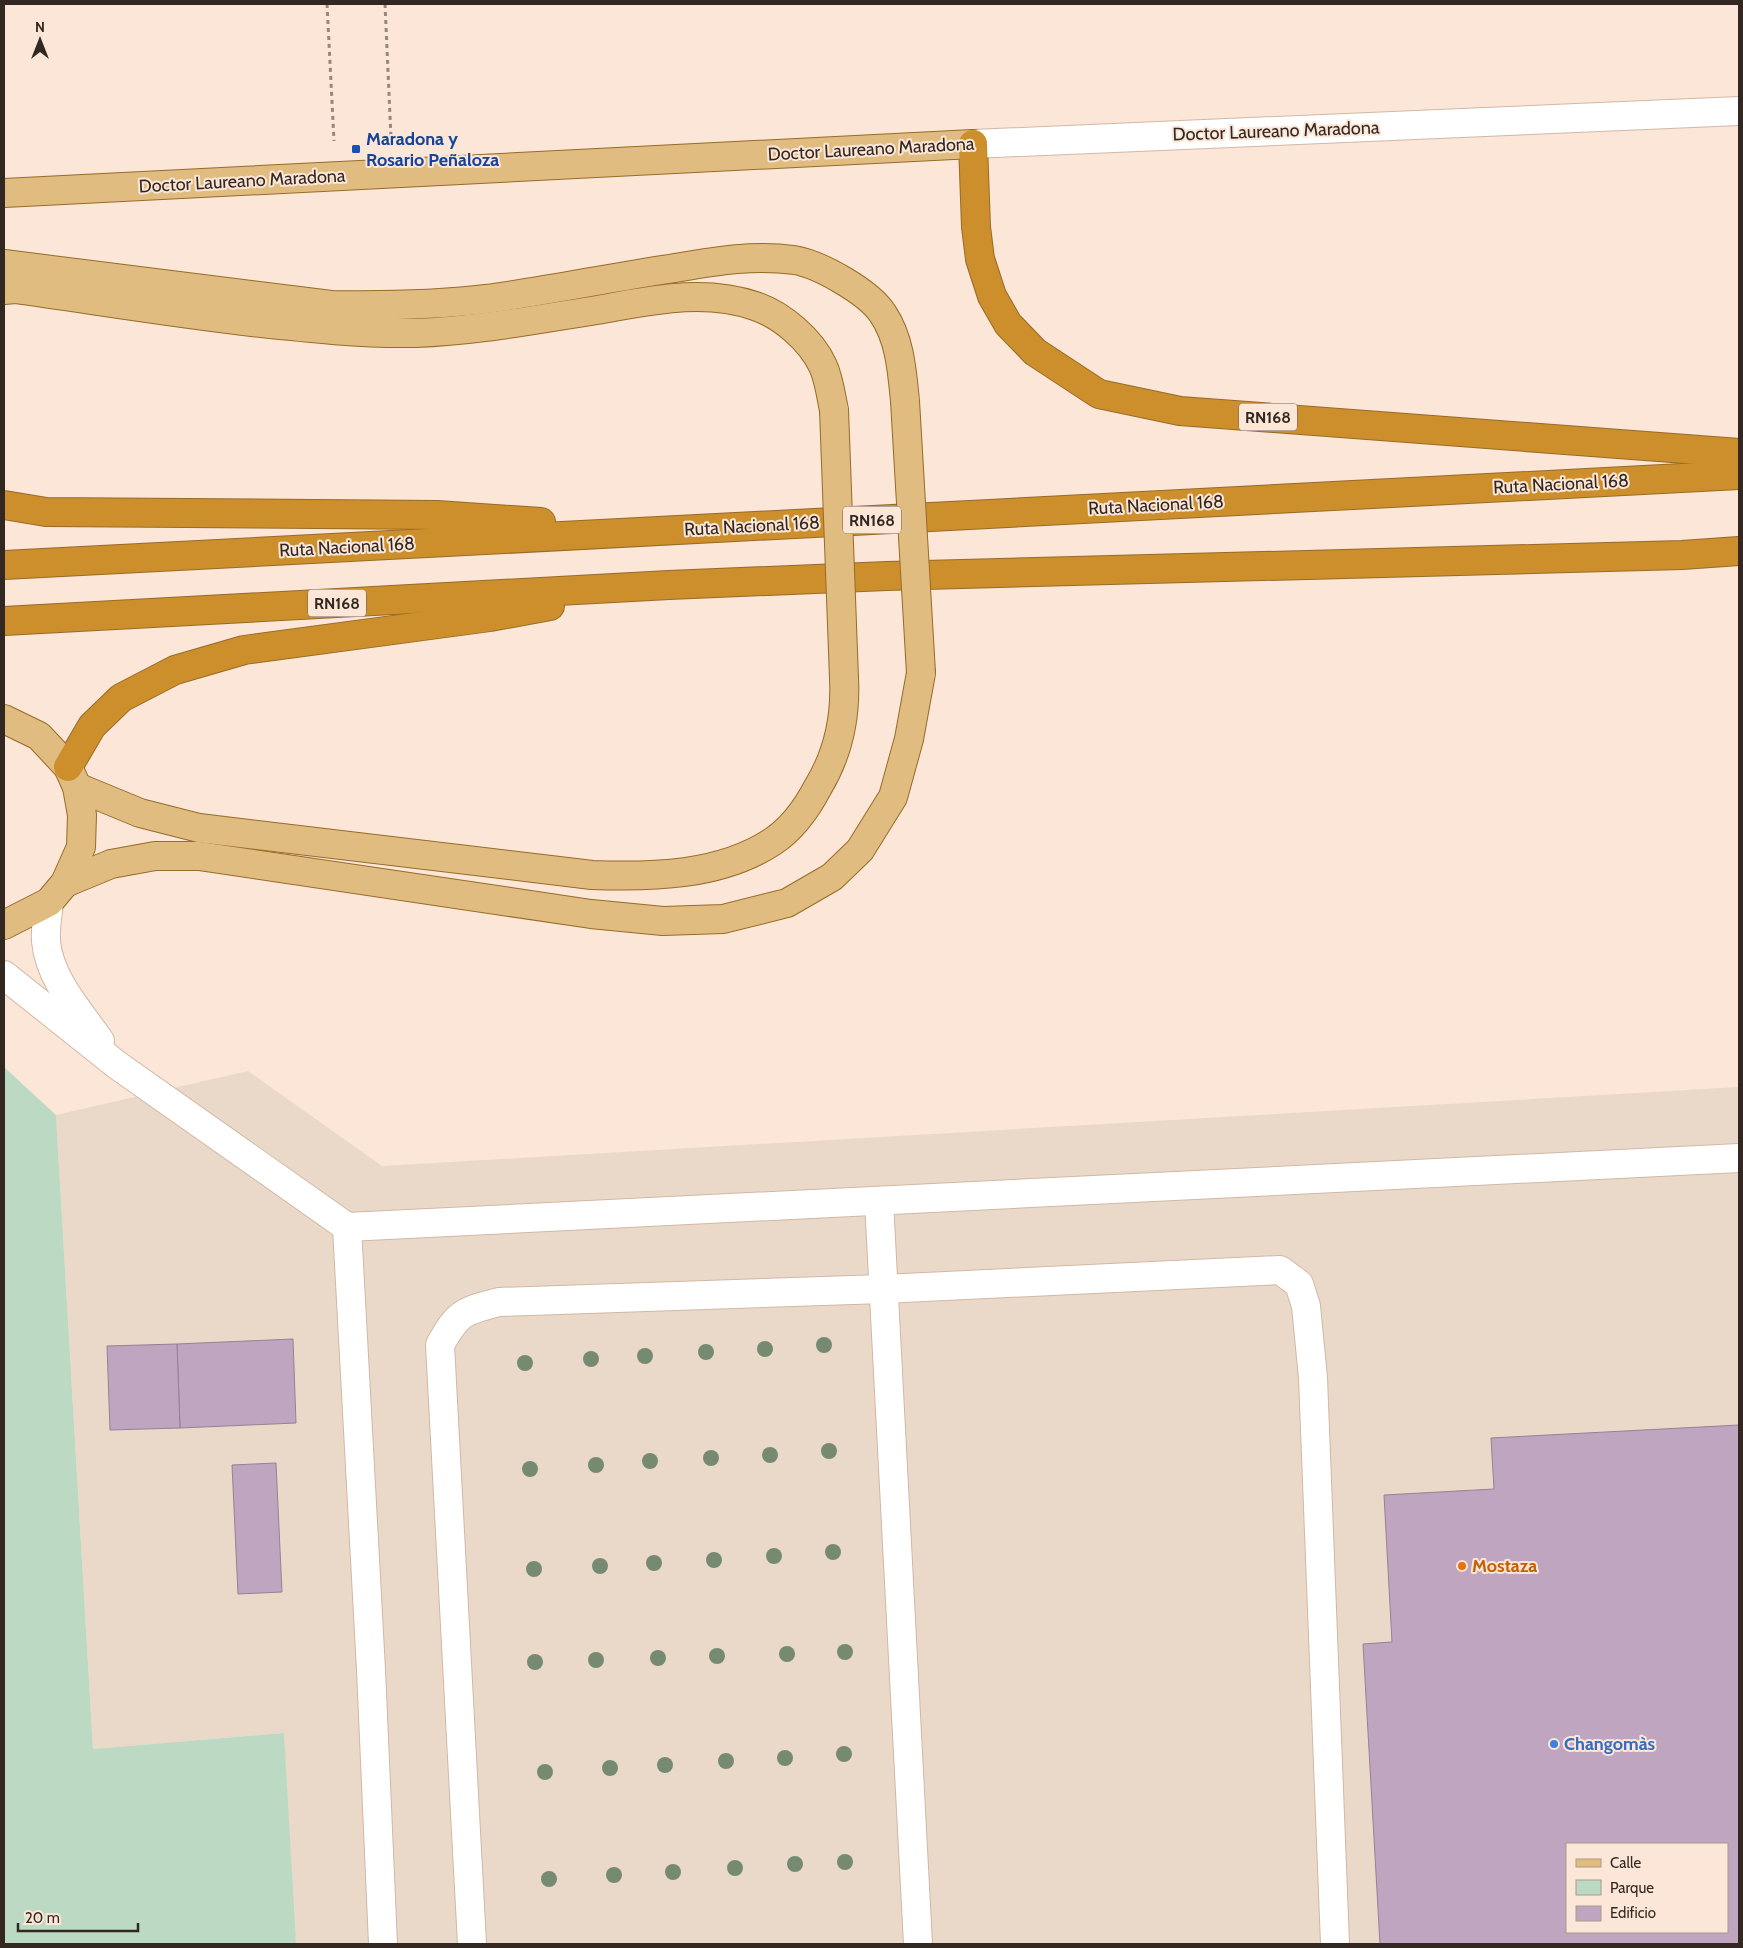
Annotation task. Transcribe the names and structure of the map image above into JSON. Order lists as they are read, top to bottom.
{
  "streets": {
    "highway": ["RN168", "Ruta Nacional 168"],
    "main road": ["Doctor Laureano Maradona"]
  },
  "crossings": [
    ["Doctor Laureano Maradona", "RN168"],
    ["RN168", "Ruta Nacional 168"]
  ],
  "places": {
    "transit": ["Maradona y Rosario Peñaloza"],
    "other": ["Mostaza", "Changomàs"]
  },
  "legend": ["Calle", "Parque", "Edificio"],
  "scale_bar": "20 m",
  "north": "top"
}
